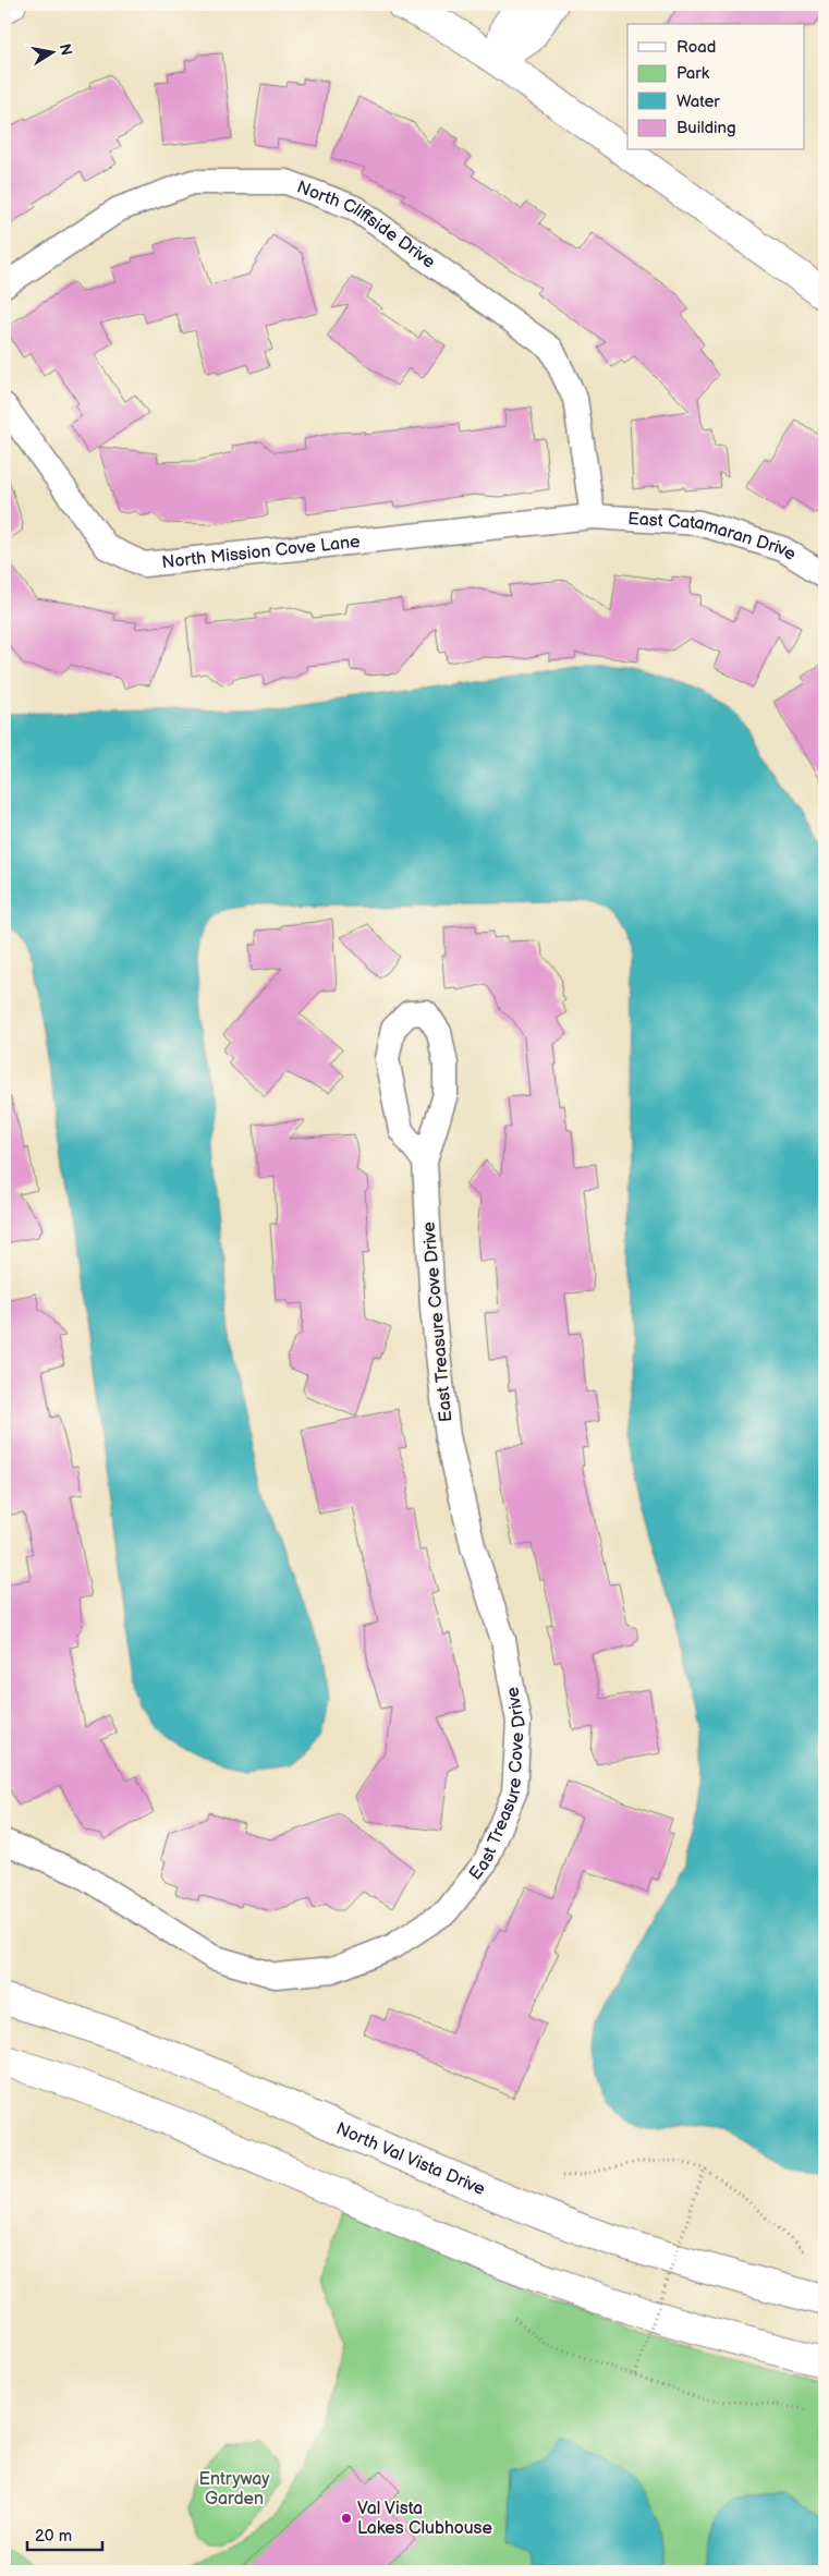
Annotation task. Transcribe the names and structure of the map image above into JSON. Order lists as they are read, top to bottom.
{
  "streets": {
    "main road": ["North Val Vista Drive"],
    "street": [
      "North Cliffside Drive",
      "East Catamaran Drive",
      "North Mission Cove Lane",
      "East Treasure Cove Drive"
    ]
  },
  "crossings": [
    ["North Cliffside Drive", "East Catamaran Drive"],
    ["North Cliffside Drive", "North Mission Cove Lane"],
    ["East Catamaran Drive", "North Mission Cove Lane"]
  ],
  "parks": ["Entryway Garden"],
  "places": ["Val Vista Lakes Clubhouse"],
  "legend": [
    "Road",
    "Park",
    "Water",
    "Building"
  ],
  "scale_bar": "20 m",
  "north": "right"
}
